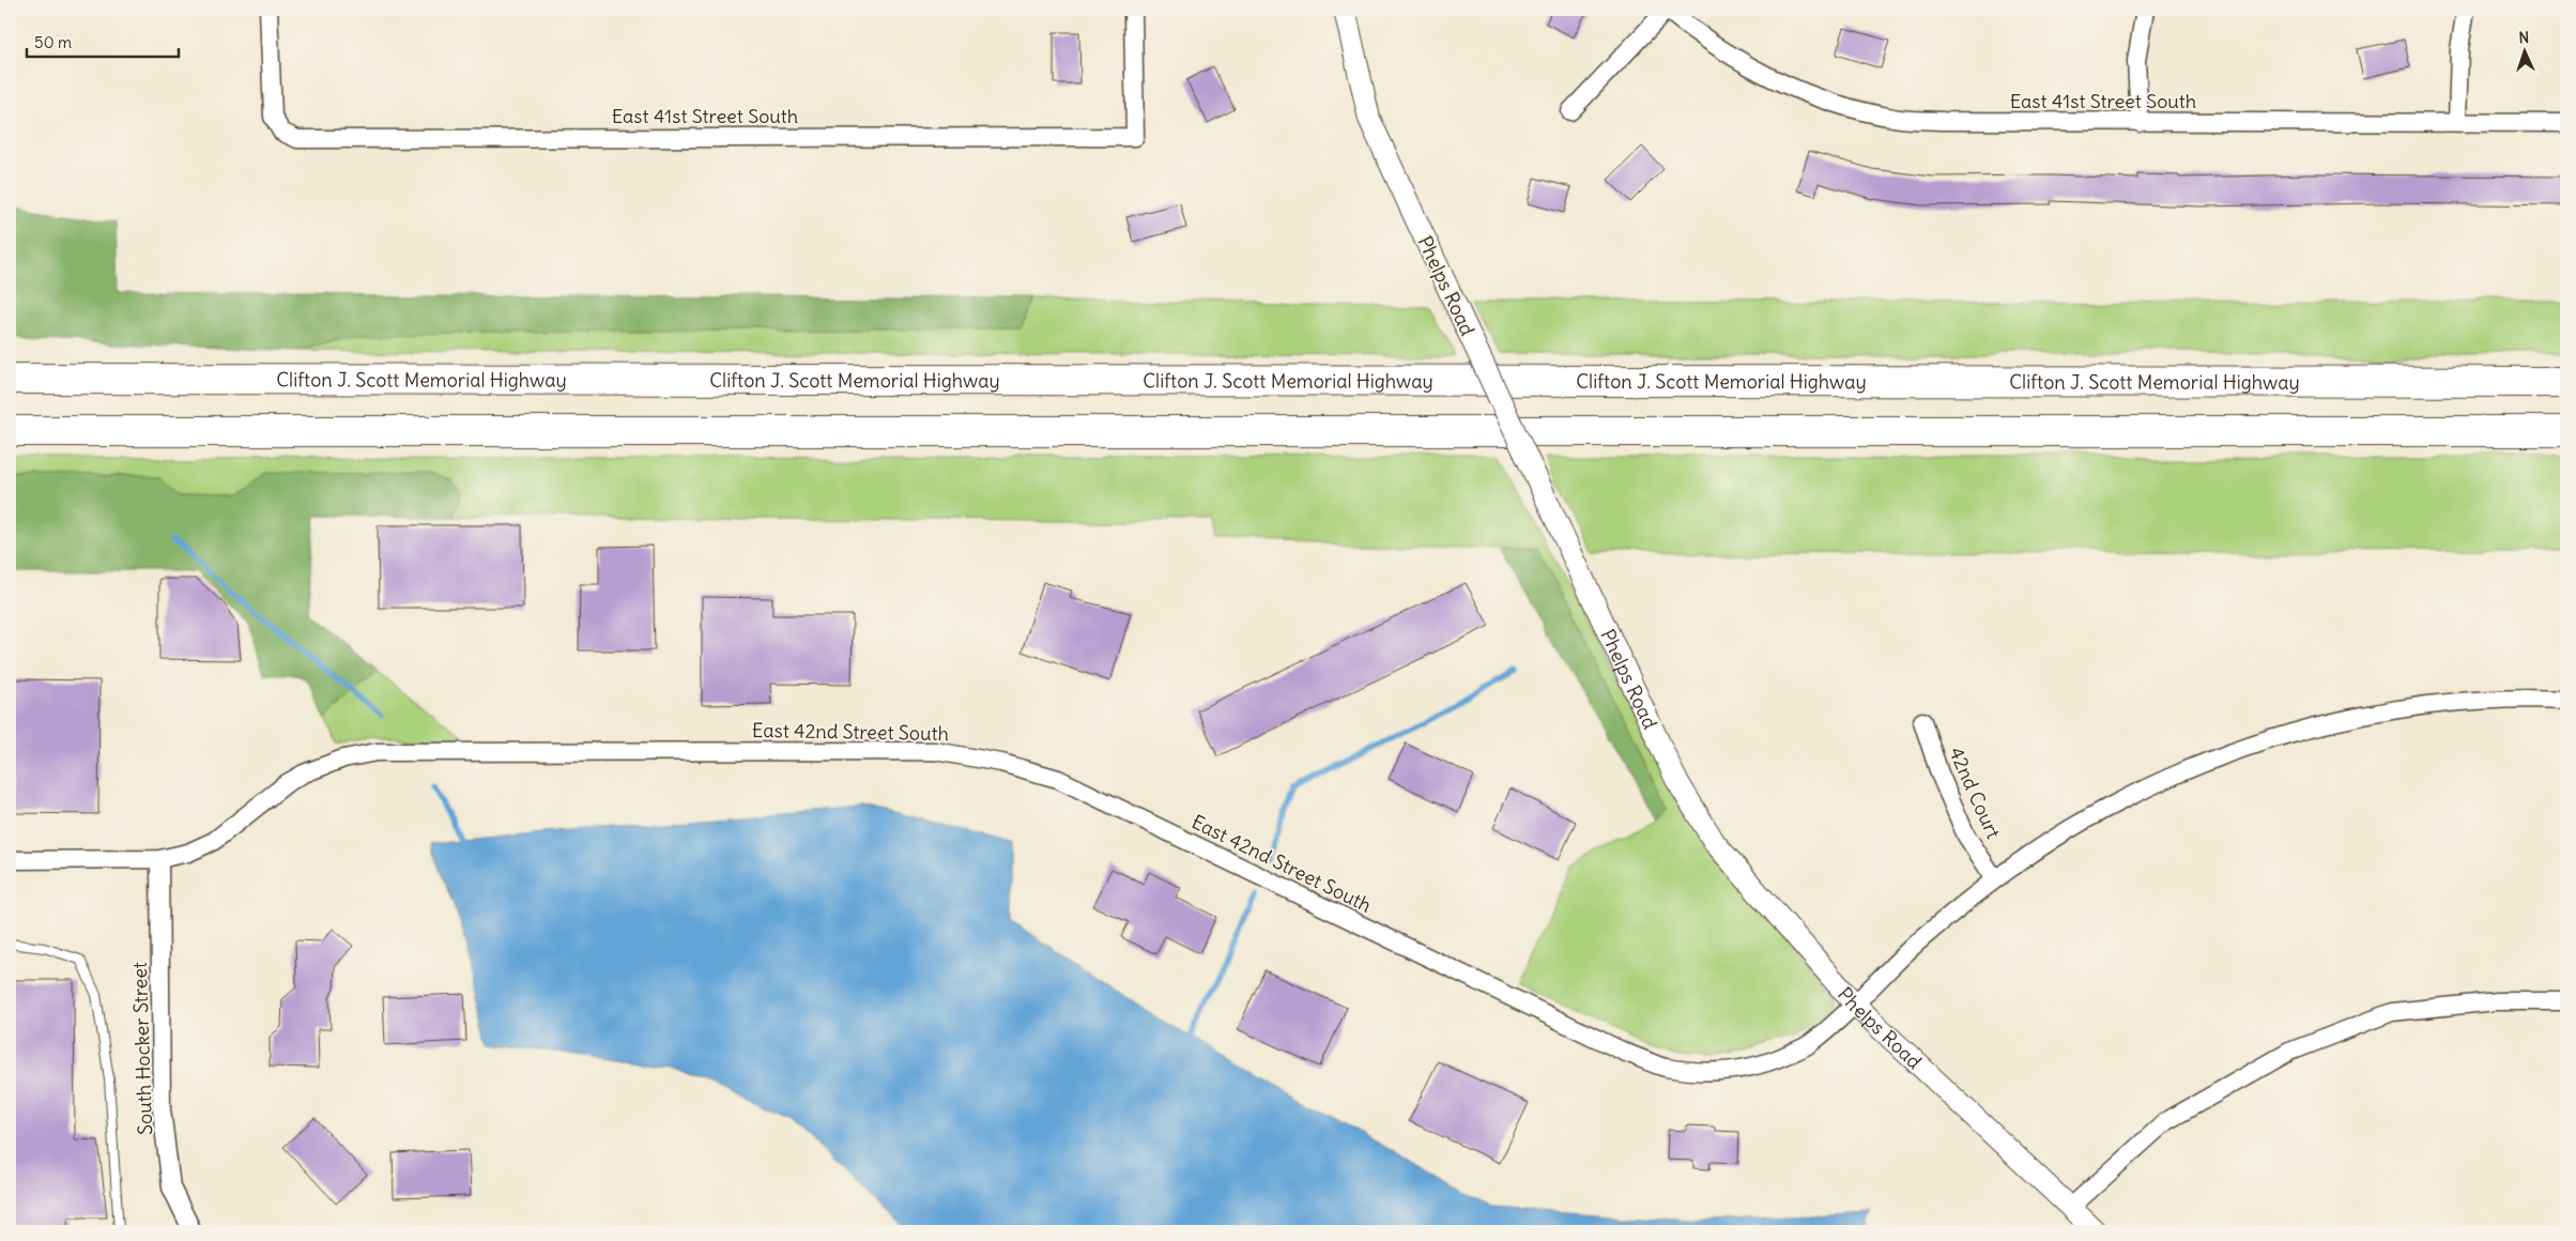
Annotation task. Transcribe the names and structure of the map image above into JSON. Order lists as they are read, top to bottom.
{
  "streets": {
    "highway": ["Clifton J. Scott Memorial Highway"],
    "street": [
      "East 41st Street South",
      "Phelps Road",
      "East 42nd Street South",
      "42nd Court",
      "South Hocker Street"
    ]
  },
  "crossings": [
    ["Phelps Road", "East 42nd Street South"],
    ["East 42nd Street South", "42nd Court"],
    ["East 42nd Street South", "South Hocker Street"]
  ],
  "scale_bar": "50 m",
  "north": "top"
}
